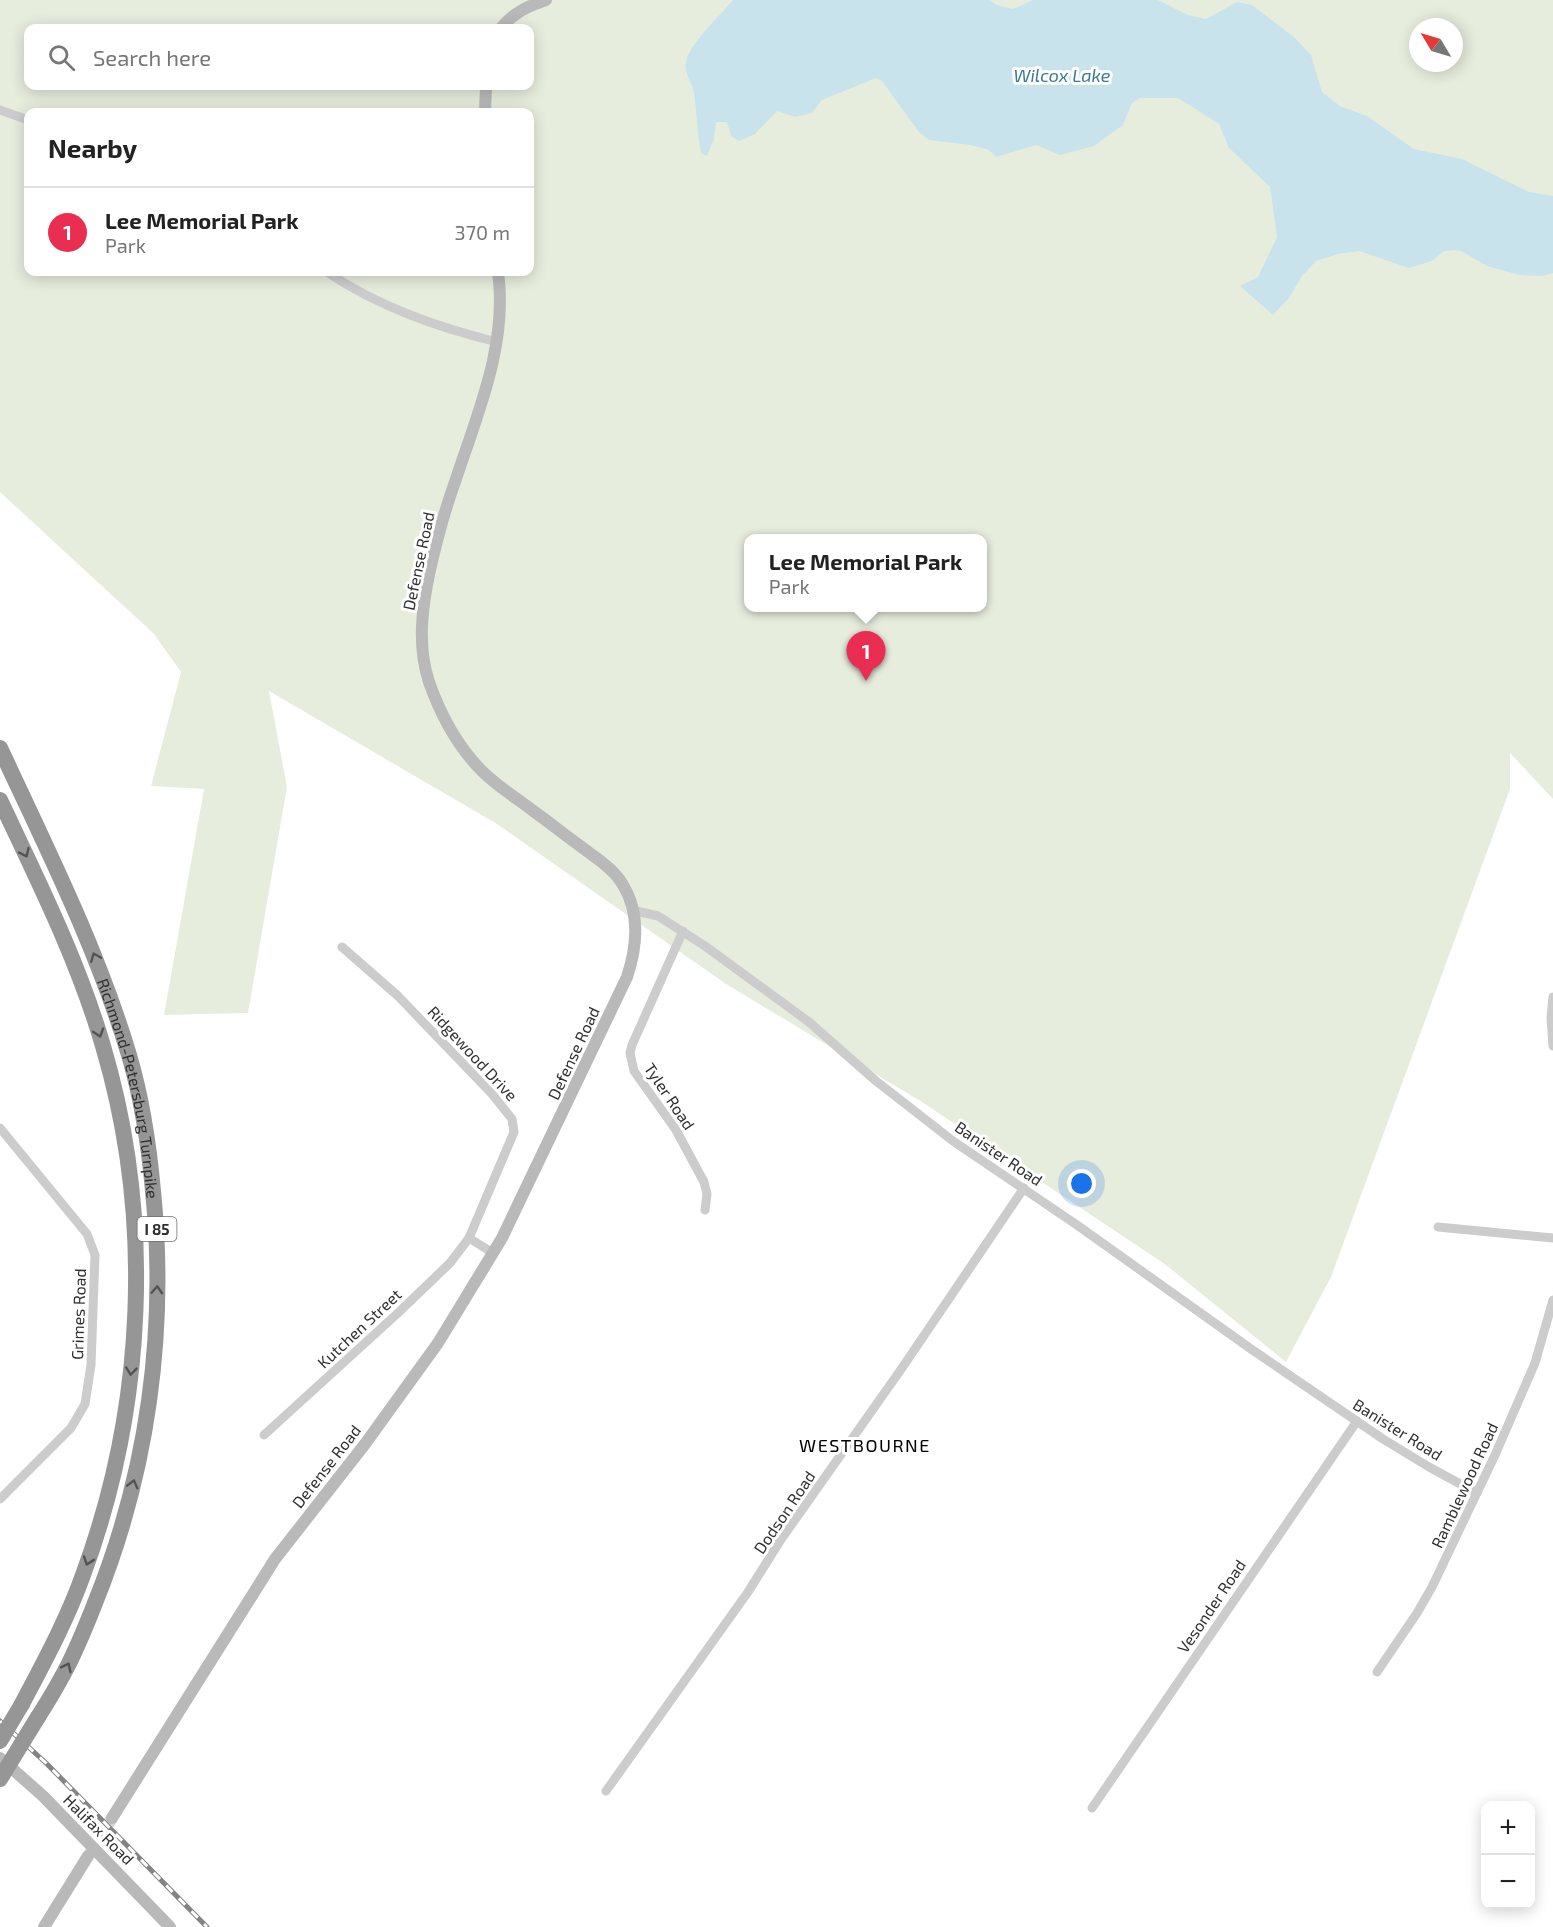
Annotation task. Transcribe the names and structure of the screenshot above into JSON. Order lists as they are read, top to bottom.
{
  "streets": {
    "highway": ["Richmond-Petersburg Turnpike", "I 85"],
    "street": [
      "Defense Road",
      "Ridgewood Drive",
      "Tyler Road",
      "Banister Road",
      "Grimes Road",
      "Kutchen Street",
      "Ramblewood Road",
      "Dodson Road",
      "Vesonder Road",
      "Halifax Road"
    ]
  },
  "crossings": [
    ["Defense Road", "Banister Road"],
    ["Ridgewood Drive", "Kutchen Street"],
    ["Tyler Road", "Banister Road"],
    ["Banister Road", "Ramblewood Road"],
    ["Banister Road", "Dodson Road"],
    ["Banister Road", "Vesonder Road"]
  ],
  "districts": ["WESTBOURNE"],
  "water": ["Wilcox Lake"],
  "north": "top left",
  "page": {
    "search": "Search here",
    "heading": "Nearby",
    "list": [
      {
        "mark": "1",
        "name": "Lee Memorial Park",
        "note": "Park",
        "value": "370 m"
      }
    ],
    "popup": ["Lee Memorial Park", "Park"],
    "pins": "1",
    "map_buttons": ["+", "−"]
  }
}
